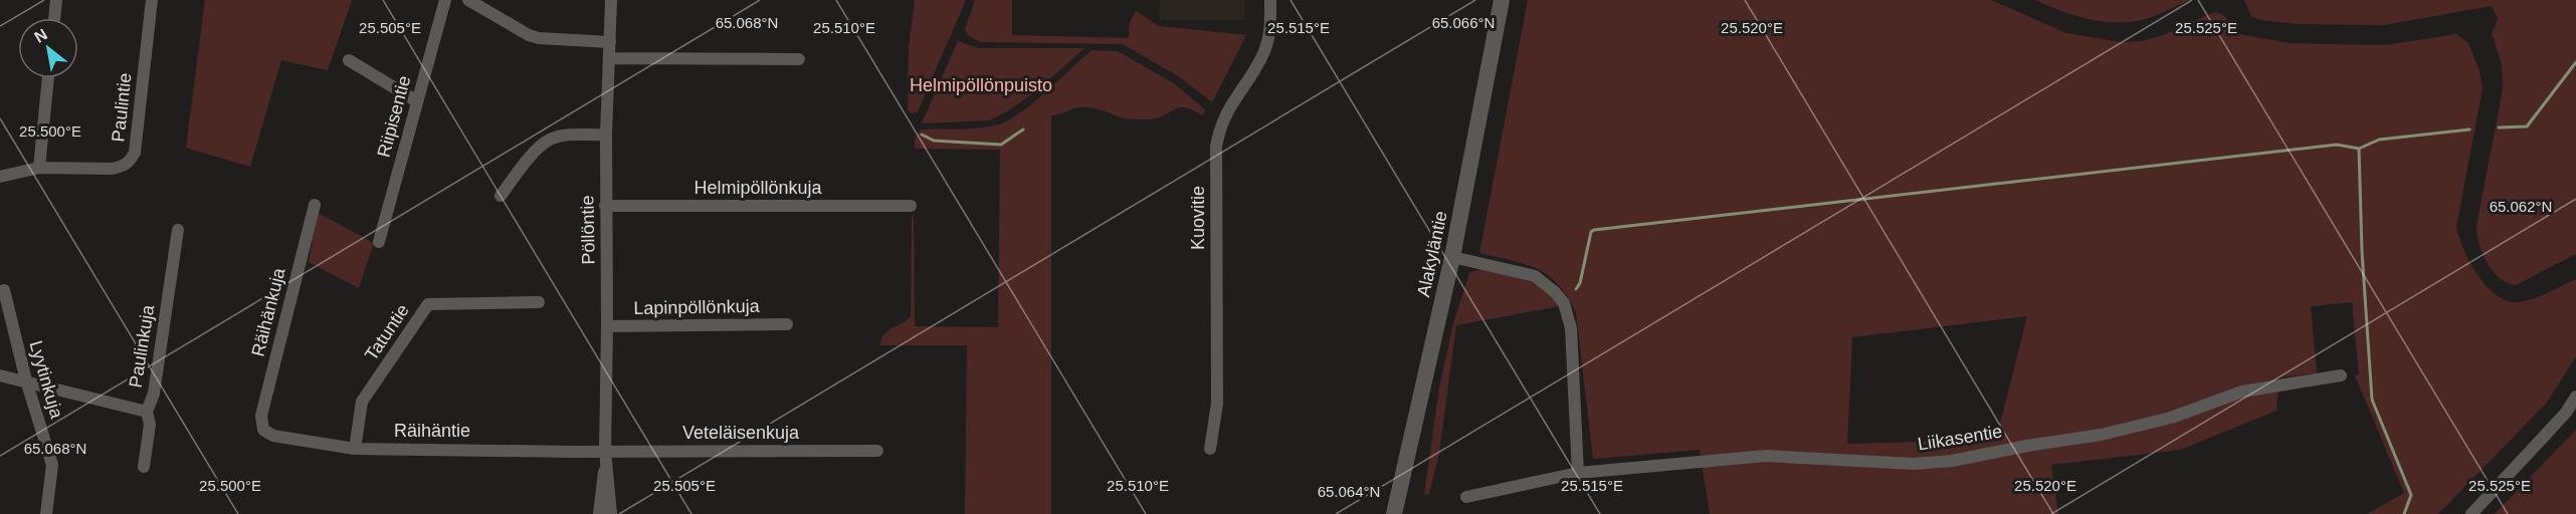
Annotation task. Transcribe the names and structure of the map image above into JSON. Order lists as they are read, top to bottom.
{
  "streets": {
    "main road": ["Alakyläntie"],
    "street": [
      "Paulintie",
      "Riipisentie",
      "Helmipöllönkuja",
      "Kuovitie",
      "Pöllöntie",
      "Lapinpöllönkuja",
      "Räihänkuja",
      "Tatuntie",
      "Paulinkuja",
      "Lyytinkuja",
      "Räihäntie",
      "Veteläisenkuja",
      "Liikasentie"
    ]
  },
  "crossings": [
    ["Helmipöllönkuja", "Pöllöntie"],
    ["Pöllöntie", "Lapinpöllönkuja"],
    ["Pöllöntie", "Räihäntie"],
    ["Pöllöntie", "Veteläisenkuja"],
    ["Räihänkuja", "Räihäntie"],
    ["Tatuntie", "Räihäntie"],
    ["Räihäntie", "Veteläisenkuja"]
  ],
  "parks": ["Helmipöllönpuisto"],
  "north": "top left",
  "coordinates": [
    "65.068°N",
    "65.066°N",
    "25.510°E",
    "25.505°E",
    "25.515°E",
    "25.520°E",
    "25.525°E",
    "25.500°E",
    "65.062°N",
    "65.064°N"
  ]
}
